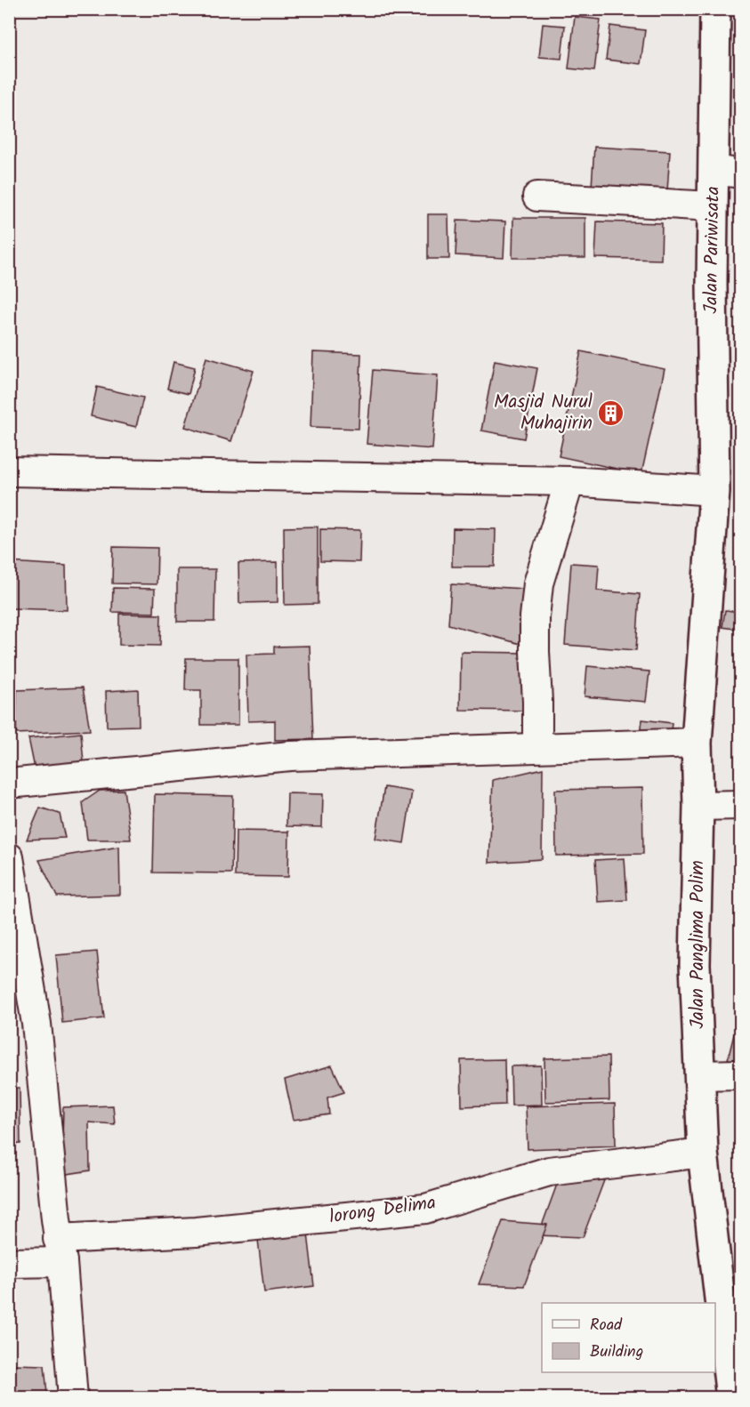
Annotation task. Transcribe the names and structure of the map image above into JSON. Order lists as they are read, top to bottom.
{
  "streets": {
    "street": ["Jalan Pariwisata", "Jalan Panglima Polim", "lorong Delima"]
  },
  "crossings": [
    ["Jalan Pariwisata", "Jalan Panglima Polim"],
    ["Jalan Panglima Polim", "lorong Delima"]
  ],
  "places": {
    "building": ["Masjid Nurul Muhajirin"]
  },
  "legend": ["Road", "Building"]
}
